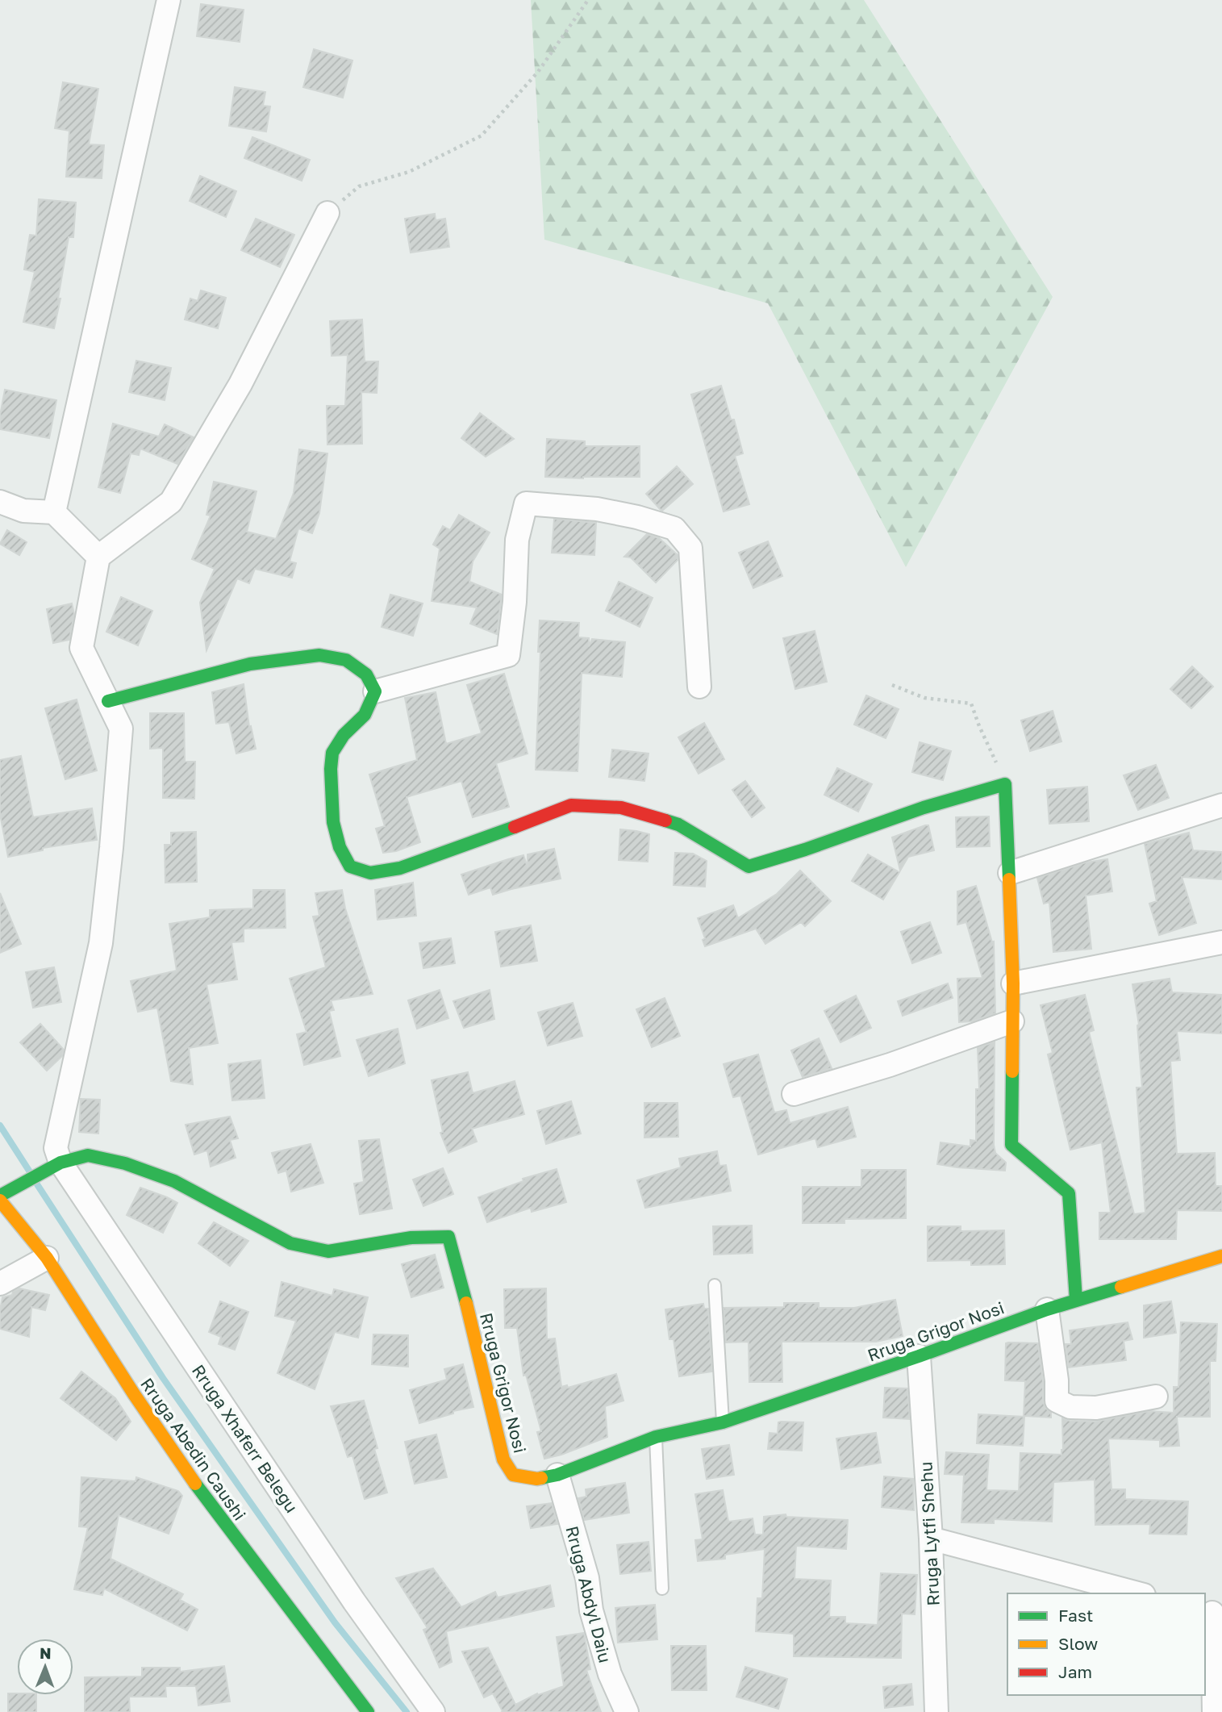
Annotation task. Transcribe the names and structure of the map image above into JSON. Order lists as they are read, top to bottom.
{
  "streets": {
    "street": [
      "Rruga Grigor Nosi",
      "Rruga Xhaferr Belegu",
      "Rruga Abedin Caushi",
      "Rruga Lytfi Shehu",
      "Rruga Abdyl Daiu"
    ]
  },
  "crossings": [
    ["Rruga Grigor Nosi", "Rruga Xhaferr Belegu"],
    ["Rruga Grigor Nosi", "Rruga Lytfi Shehu"],
    ["Rruga Grigor Nosi", "Rruga Abdyl Daiu"]
  ],
  "legend": ["Fast", "Slow", "Jam"],
  "north": "top"
}
